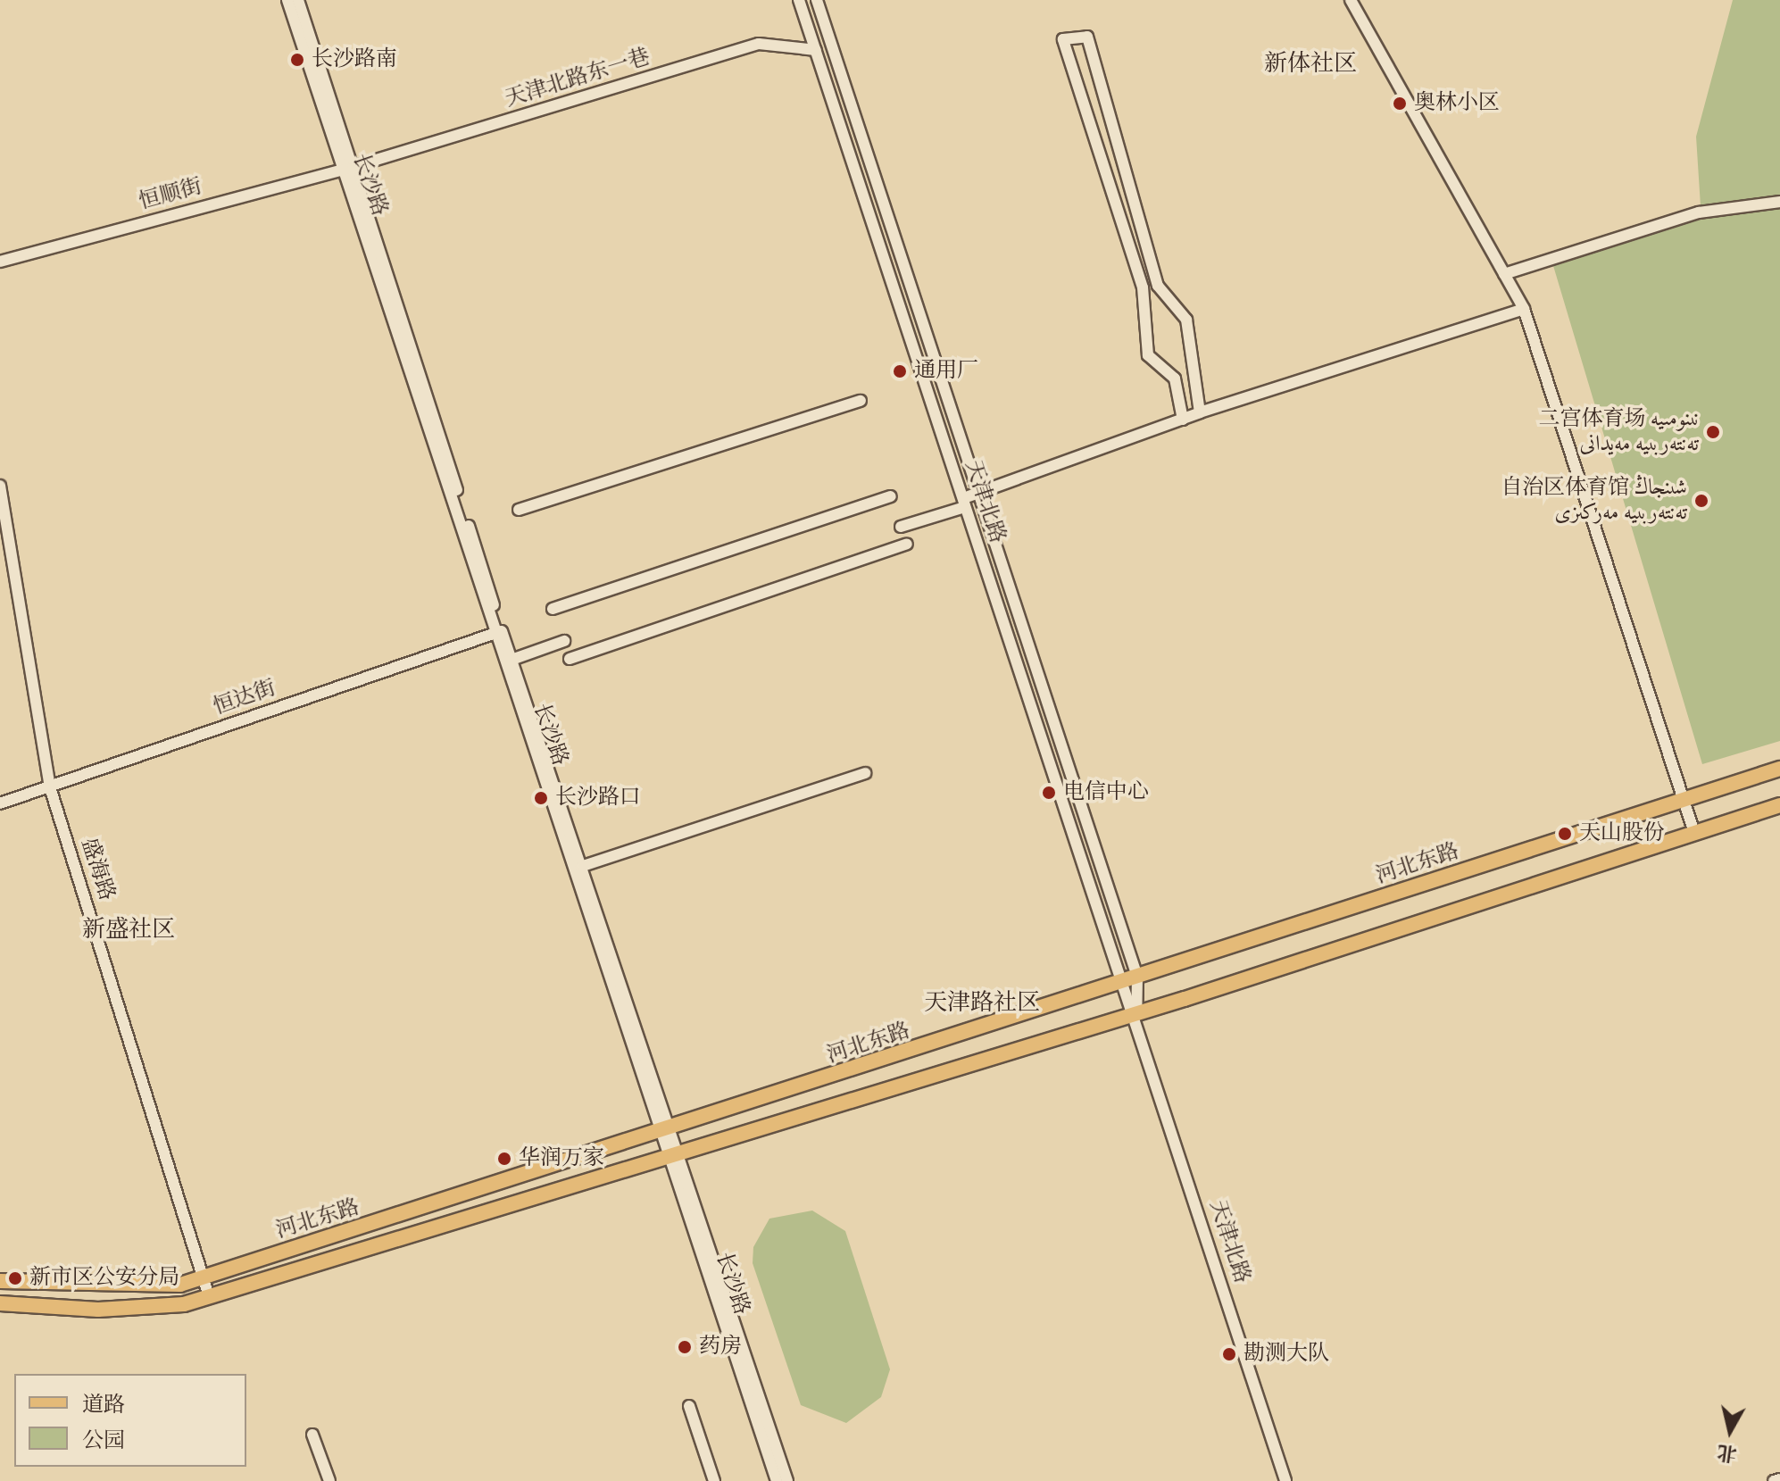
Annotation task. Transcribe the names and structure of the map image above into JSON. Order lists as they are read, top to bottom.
{
  "streets": {
    "main road": ["河北东路"],
    "street": [
      "天津北路东一巷",
      "长沙路",
      "恒顺街",
      "天津北路",
      "恒达街",
      "盛海路"
    ]
  },
  "crossings": [
    ["天津北路东一巷", "长沙路"],
    ["天津北路东一巷", "恒顺街"],
    ["天津北路东一巷", "天津北路"],
    ["长沙路", "恒顺街"],
    ["长沙路", "恒达街"],
    ["长沙路", "河北东路"],
    ["天津北路", "河北东路"],
    ["恒达街", "盛海路"],
    ["河北东路", "盛海路"]
  ],
  "districts": ["新体社区", "新盛社区", "天津路社区"],
  "places": [
    "长沙路南",
    "奥林小区",
    "通用厂",
    "二宫体育场 نىنومىيە تەنتەربىيە مەيدانى",
    "自治区体育馆 شىنجاڭ تەنتەربىيە مەركىزى",
    "电信中心",
    "长沙路口",
    "天山股份",
    "华润万家",
    "新市区公安分局",
    "药房",
    "勘测大队"
  ],
  "legend": ["道路", "公园"],
  "north": "bottom"
}
